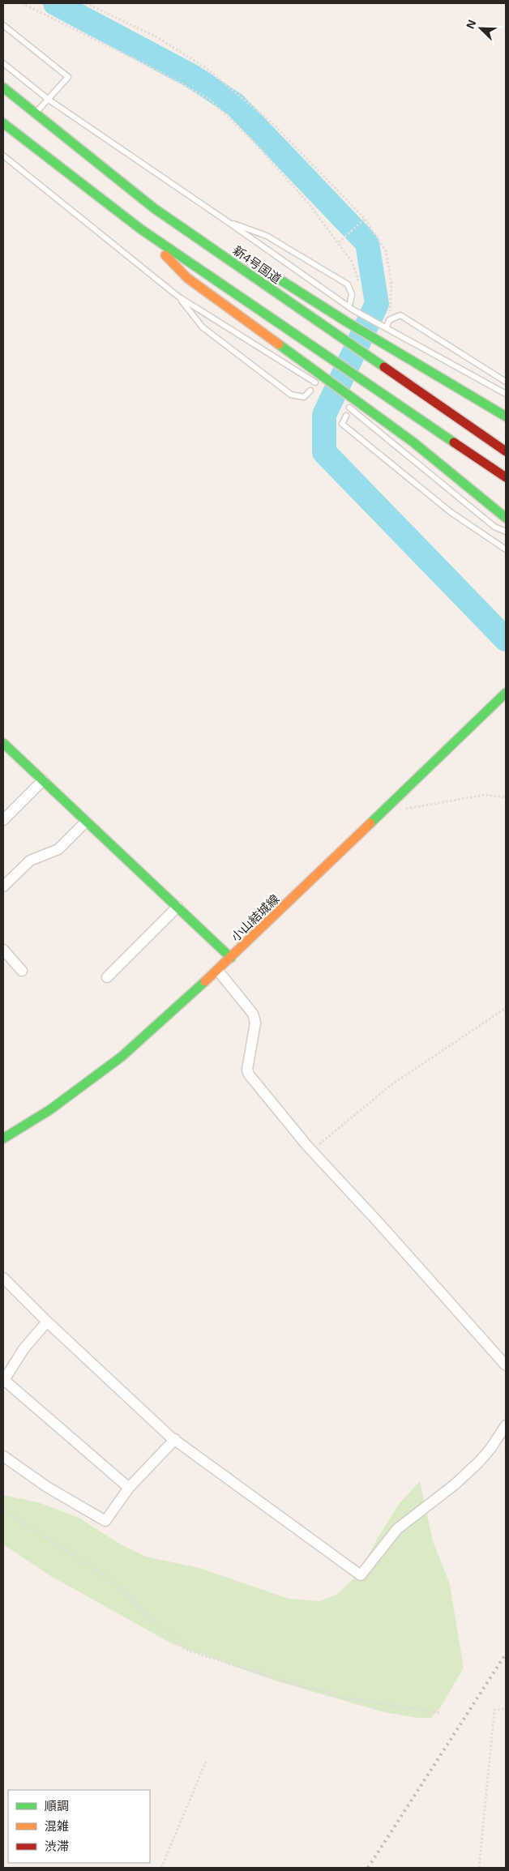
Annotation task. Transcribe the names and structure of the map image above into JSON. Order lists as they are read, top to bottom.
{
  "streets": {
    "main road": ["新4号国道", "小山結城線"]
  },
  "legend": ["順調", "混雑", "渋滞"],
  "north": "top left"
}
